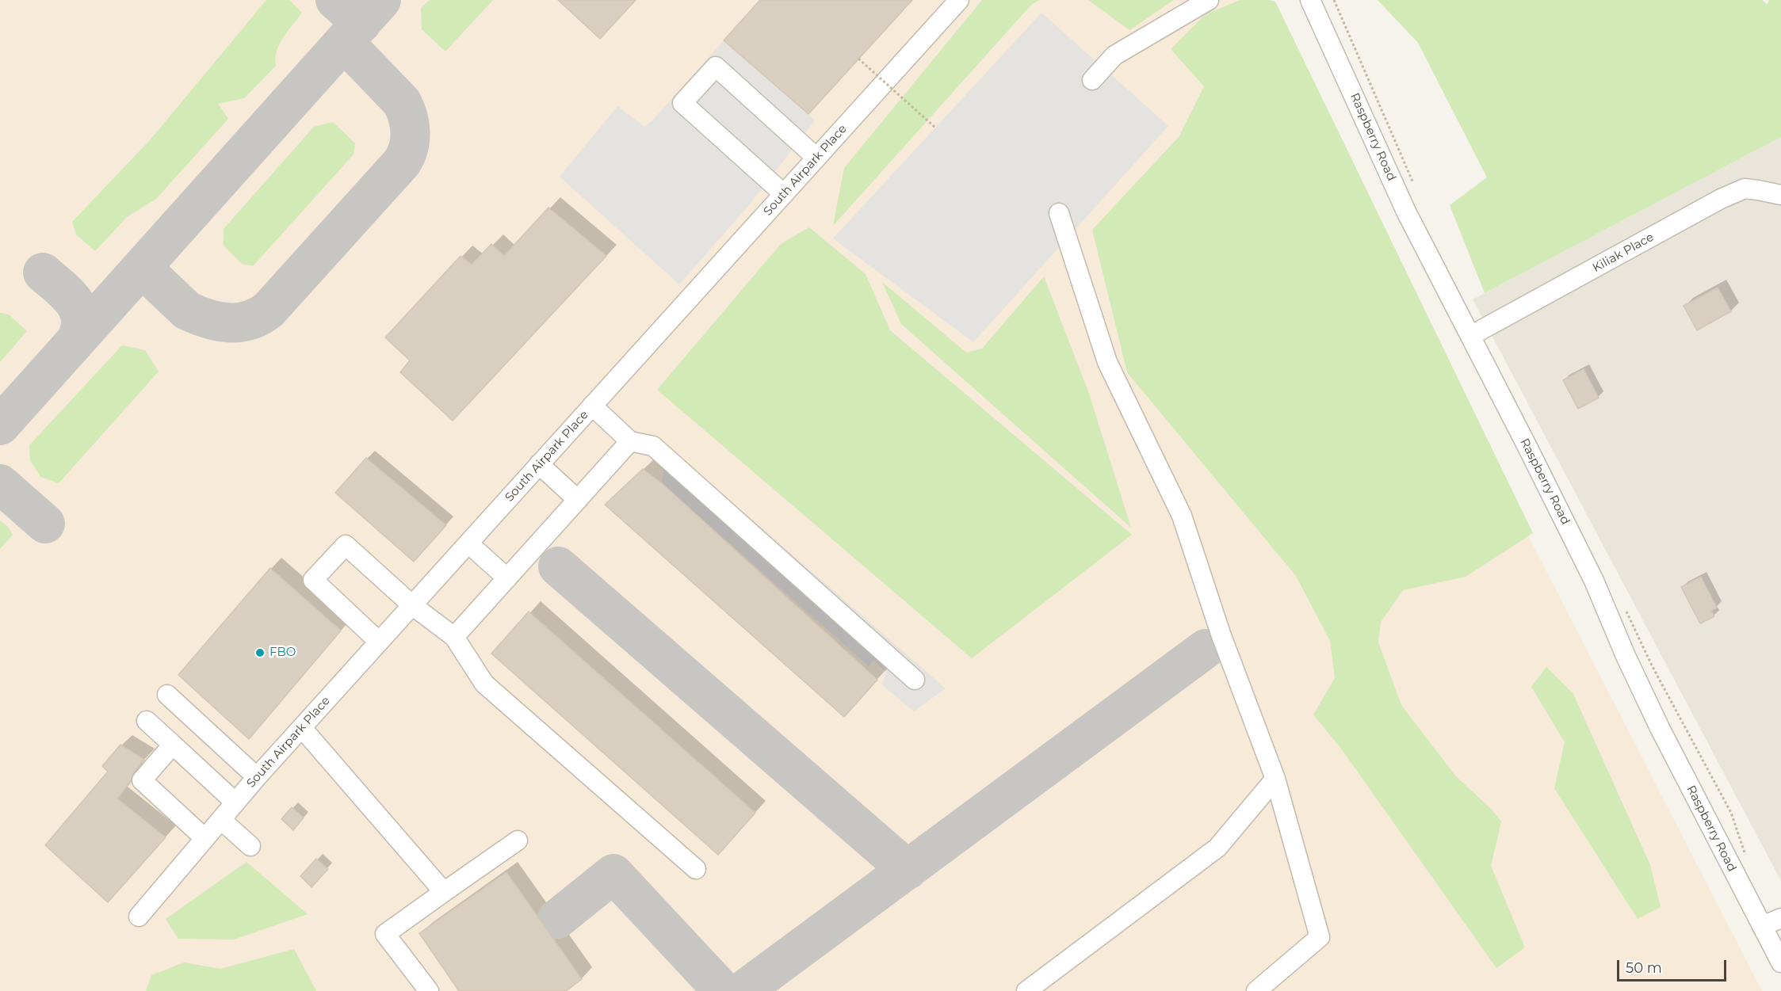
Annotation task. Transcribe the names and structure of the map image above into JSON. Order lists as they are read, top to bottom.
{
  "streets": {
    "street": ["Raspberry Road", "South Airpark Place", "Kiliak Place"]
  },
  "crossings": [
    ["Raspberry Road", "Kiliak Place"]
  ],
  "places": ["FBO"],
  "scale_bar": "50 m"
}
